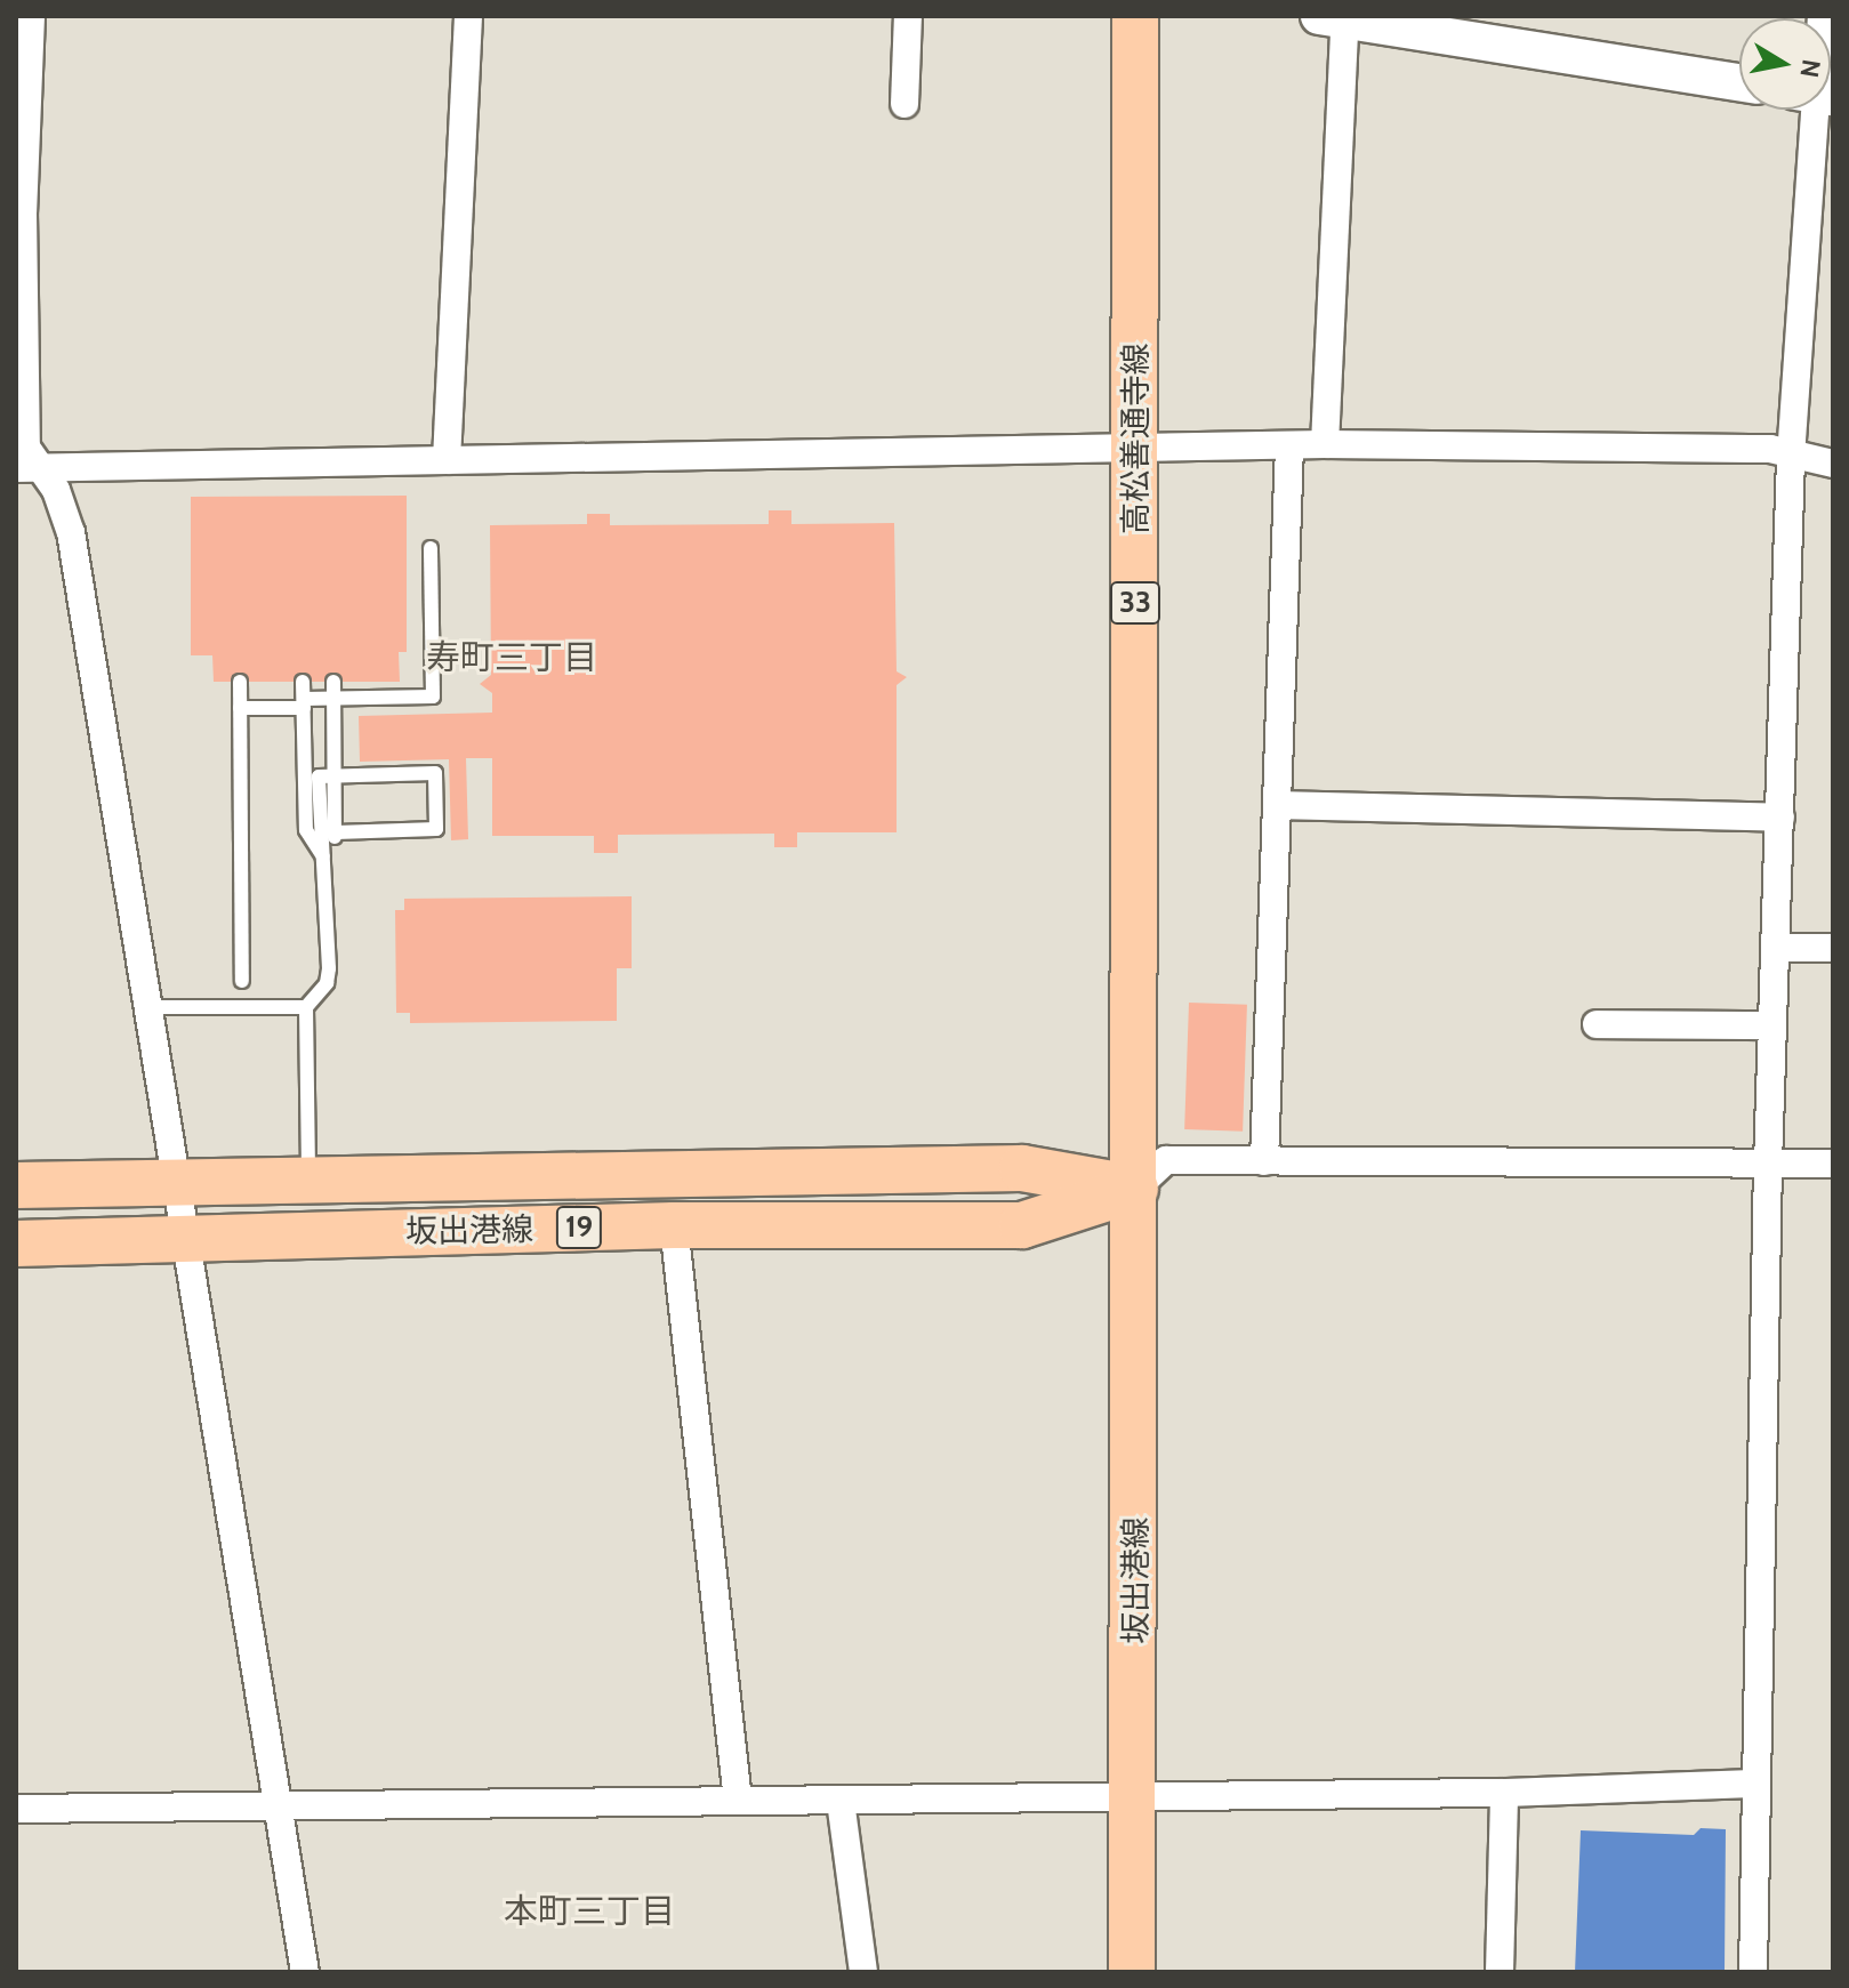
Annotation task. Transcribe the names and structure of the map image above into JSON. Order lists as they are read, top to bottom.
{
  "streets": {
    "main road": [
      "高松善通寺線",
      "33",
      "19",
      "坂出港線"
    ]
  },
  "crossings": [
    ["高松善通寺線", "坂出港線"]
  ],
  "districts": ["寿町三丁目", "本町三丁目"],
  "north": "right"
}
